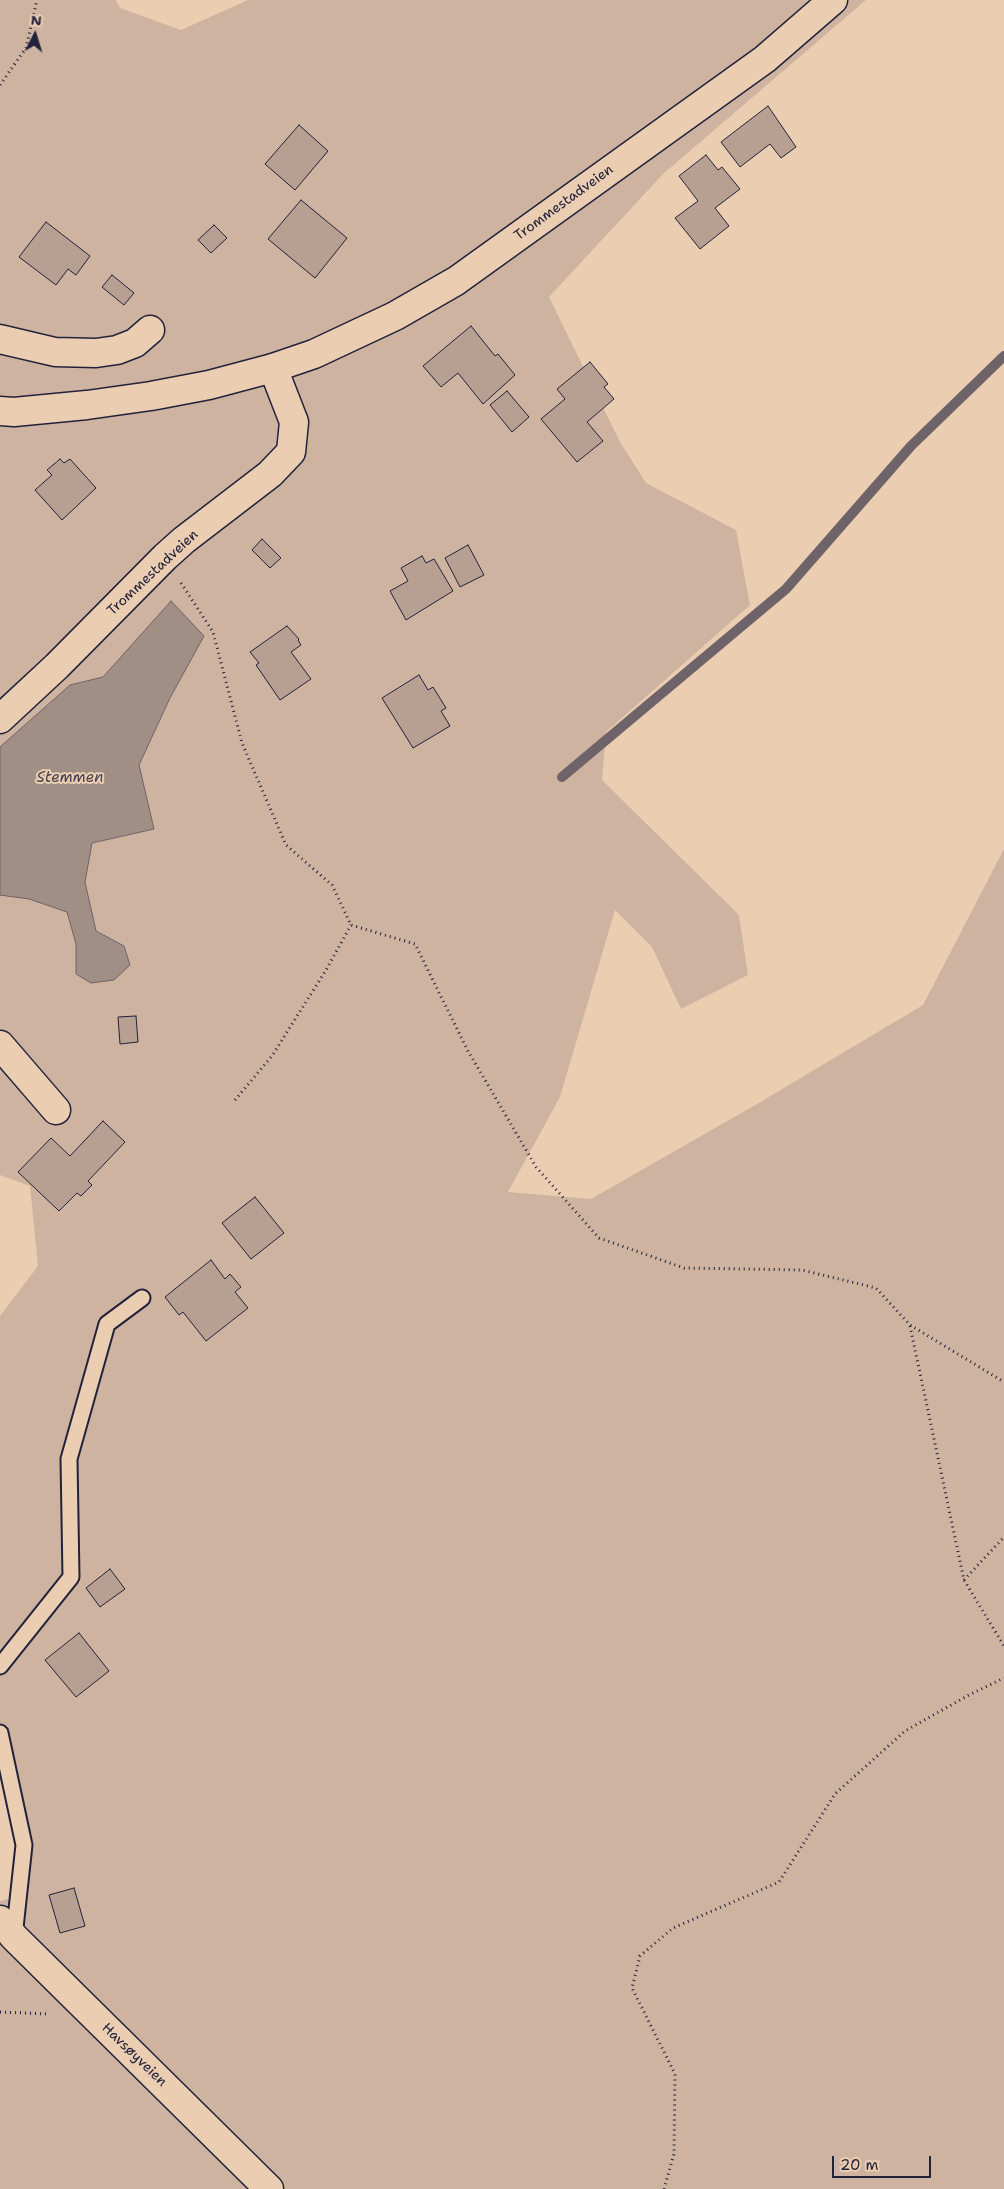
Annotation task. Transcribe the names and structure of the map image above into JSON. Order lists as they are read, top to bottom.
{
  "streets": {
    "main road": ["Trommestadveien", "Havsøyveien"]
  },
  "water": ["Stemmen"],
  "scale_bar": "20 m",
  "north": "top"
}
